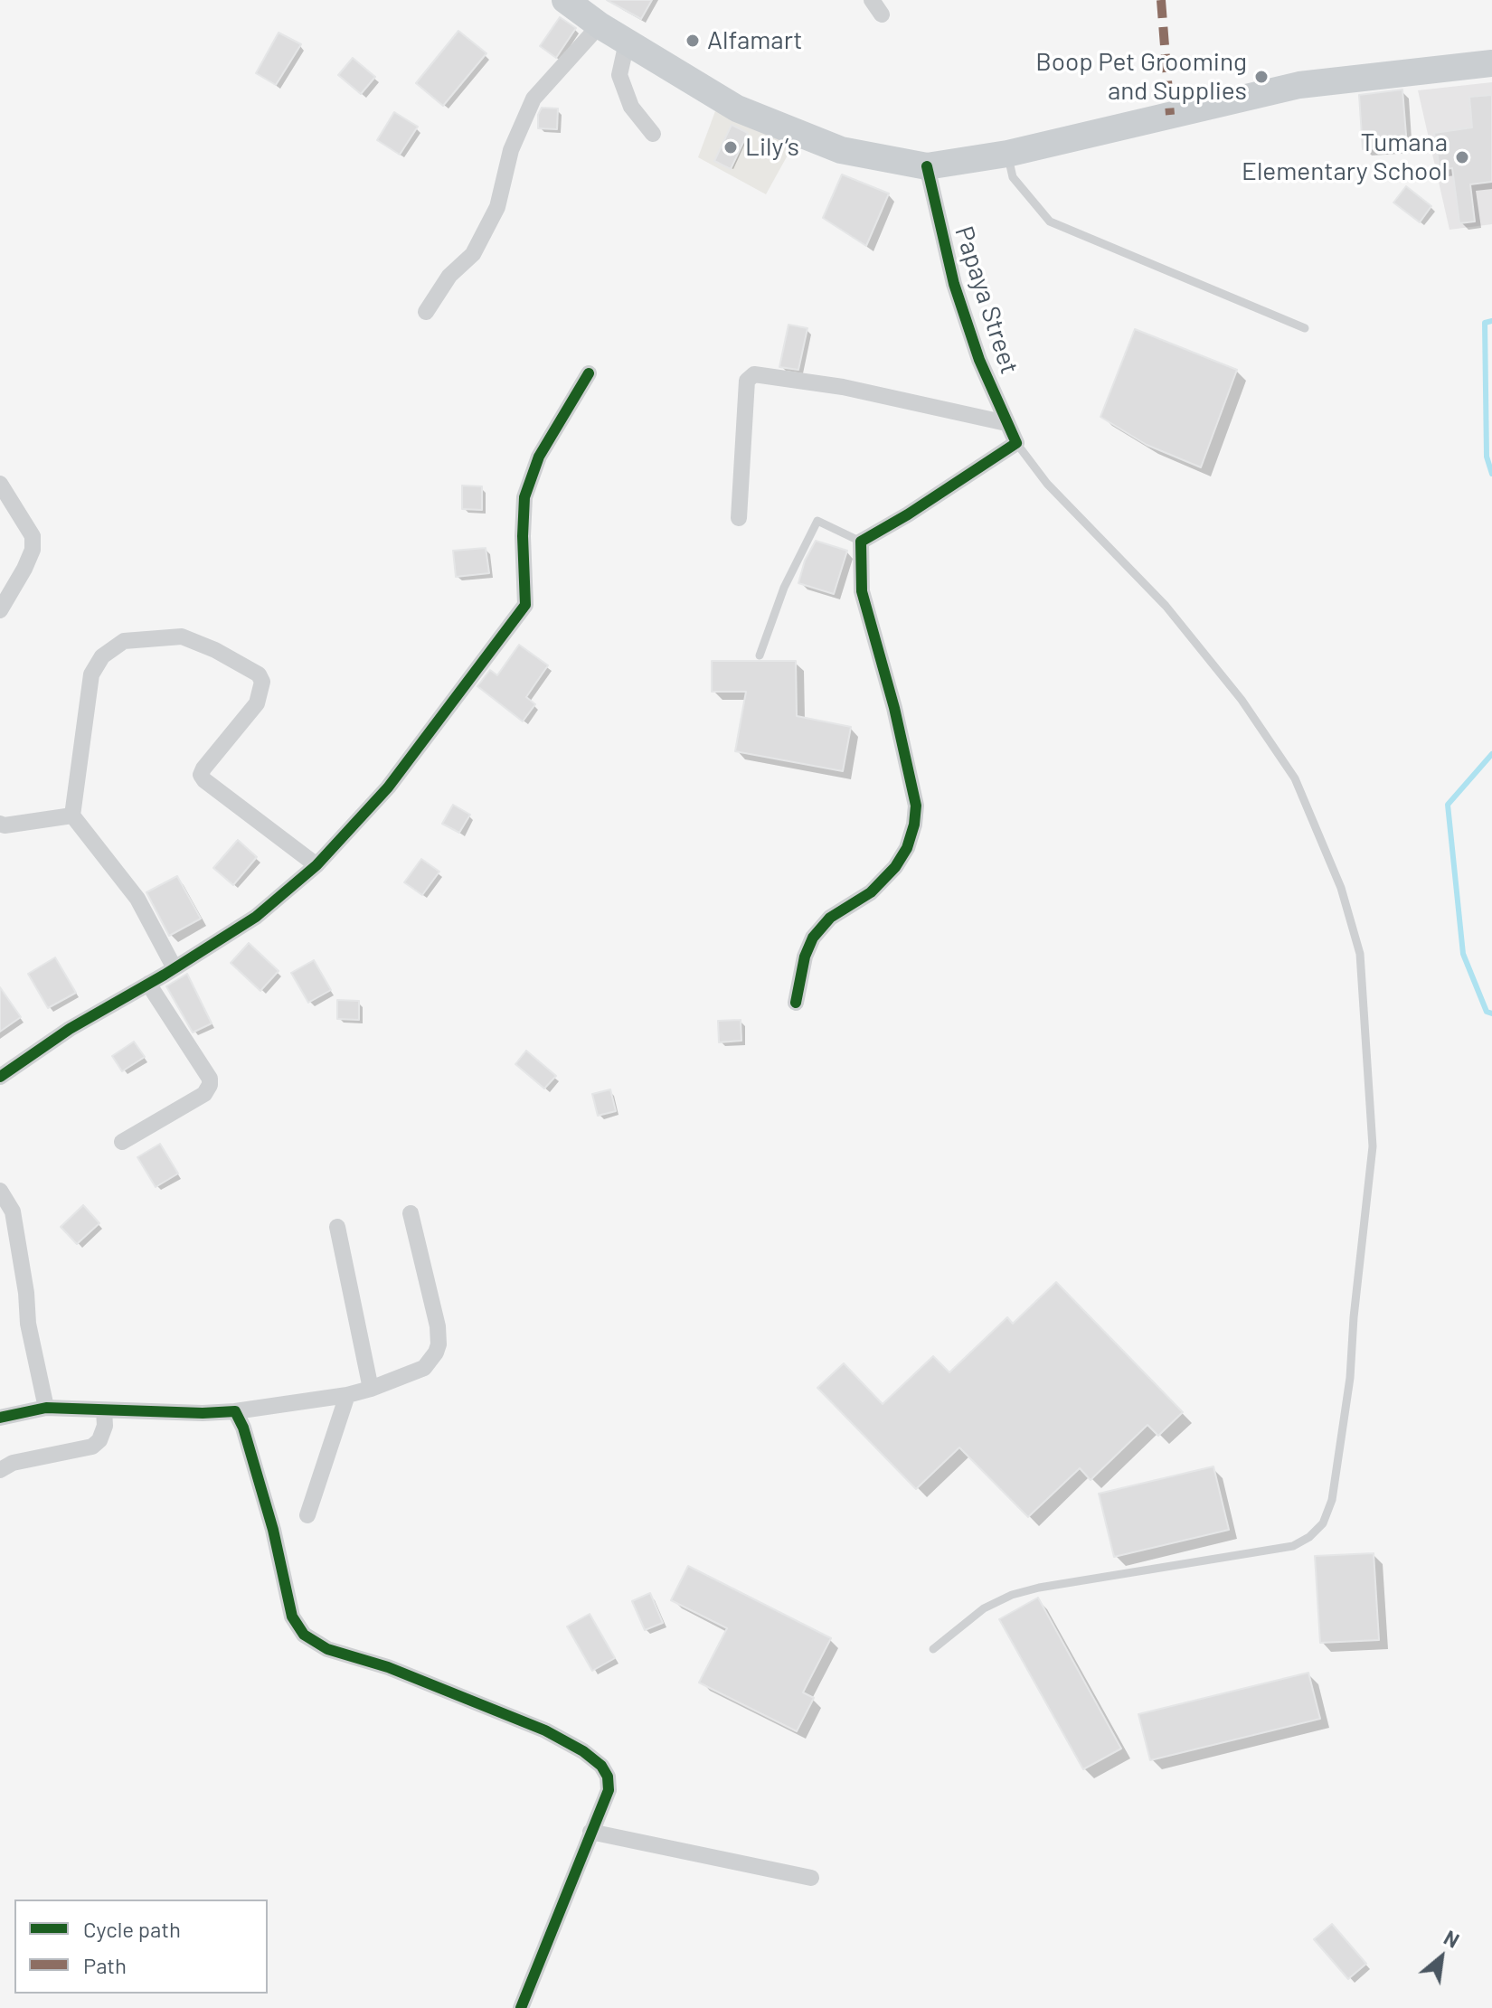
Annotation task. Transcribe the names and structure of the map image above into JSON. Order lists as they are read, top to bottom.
{
  "streets": {
    "street": ["Papaya Street"]
  },
  "places": [
    "Alfamart",
    "Boop Pet Grooming and Supplies",
    "Lily’s",
    "Tumana Elementary School"
  ],
  "legend": ["Cycle path", "Path"],
  "north": "top right"
}
